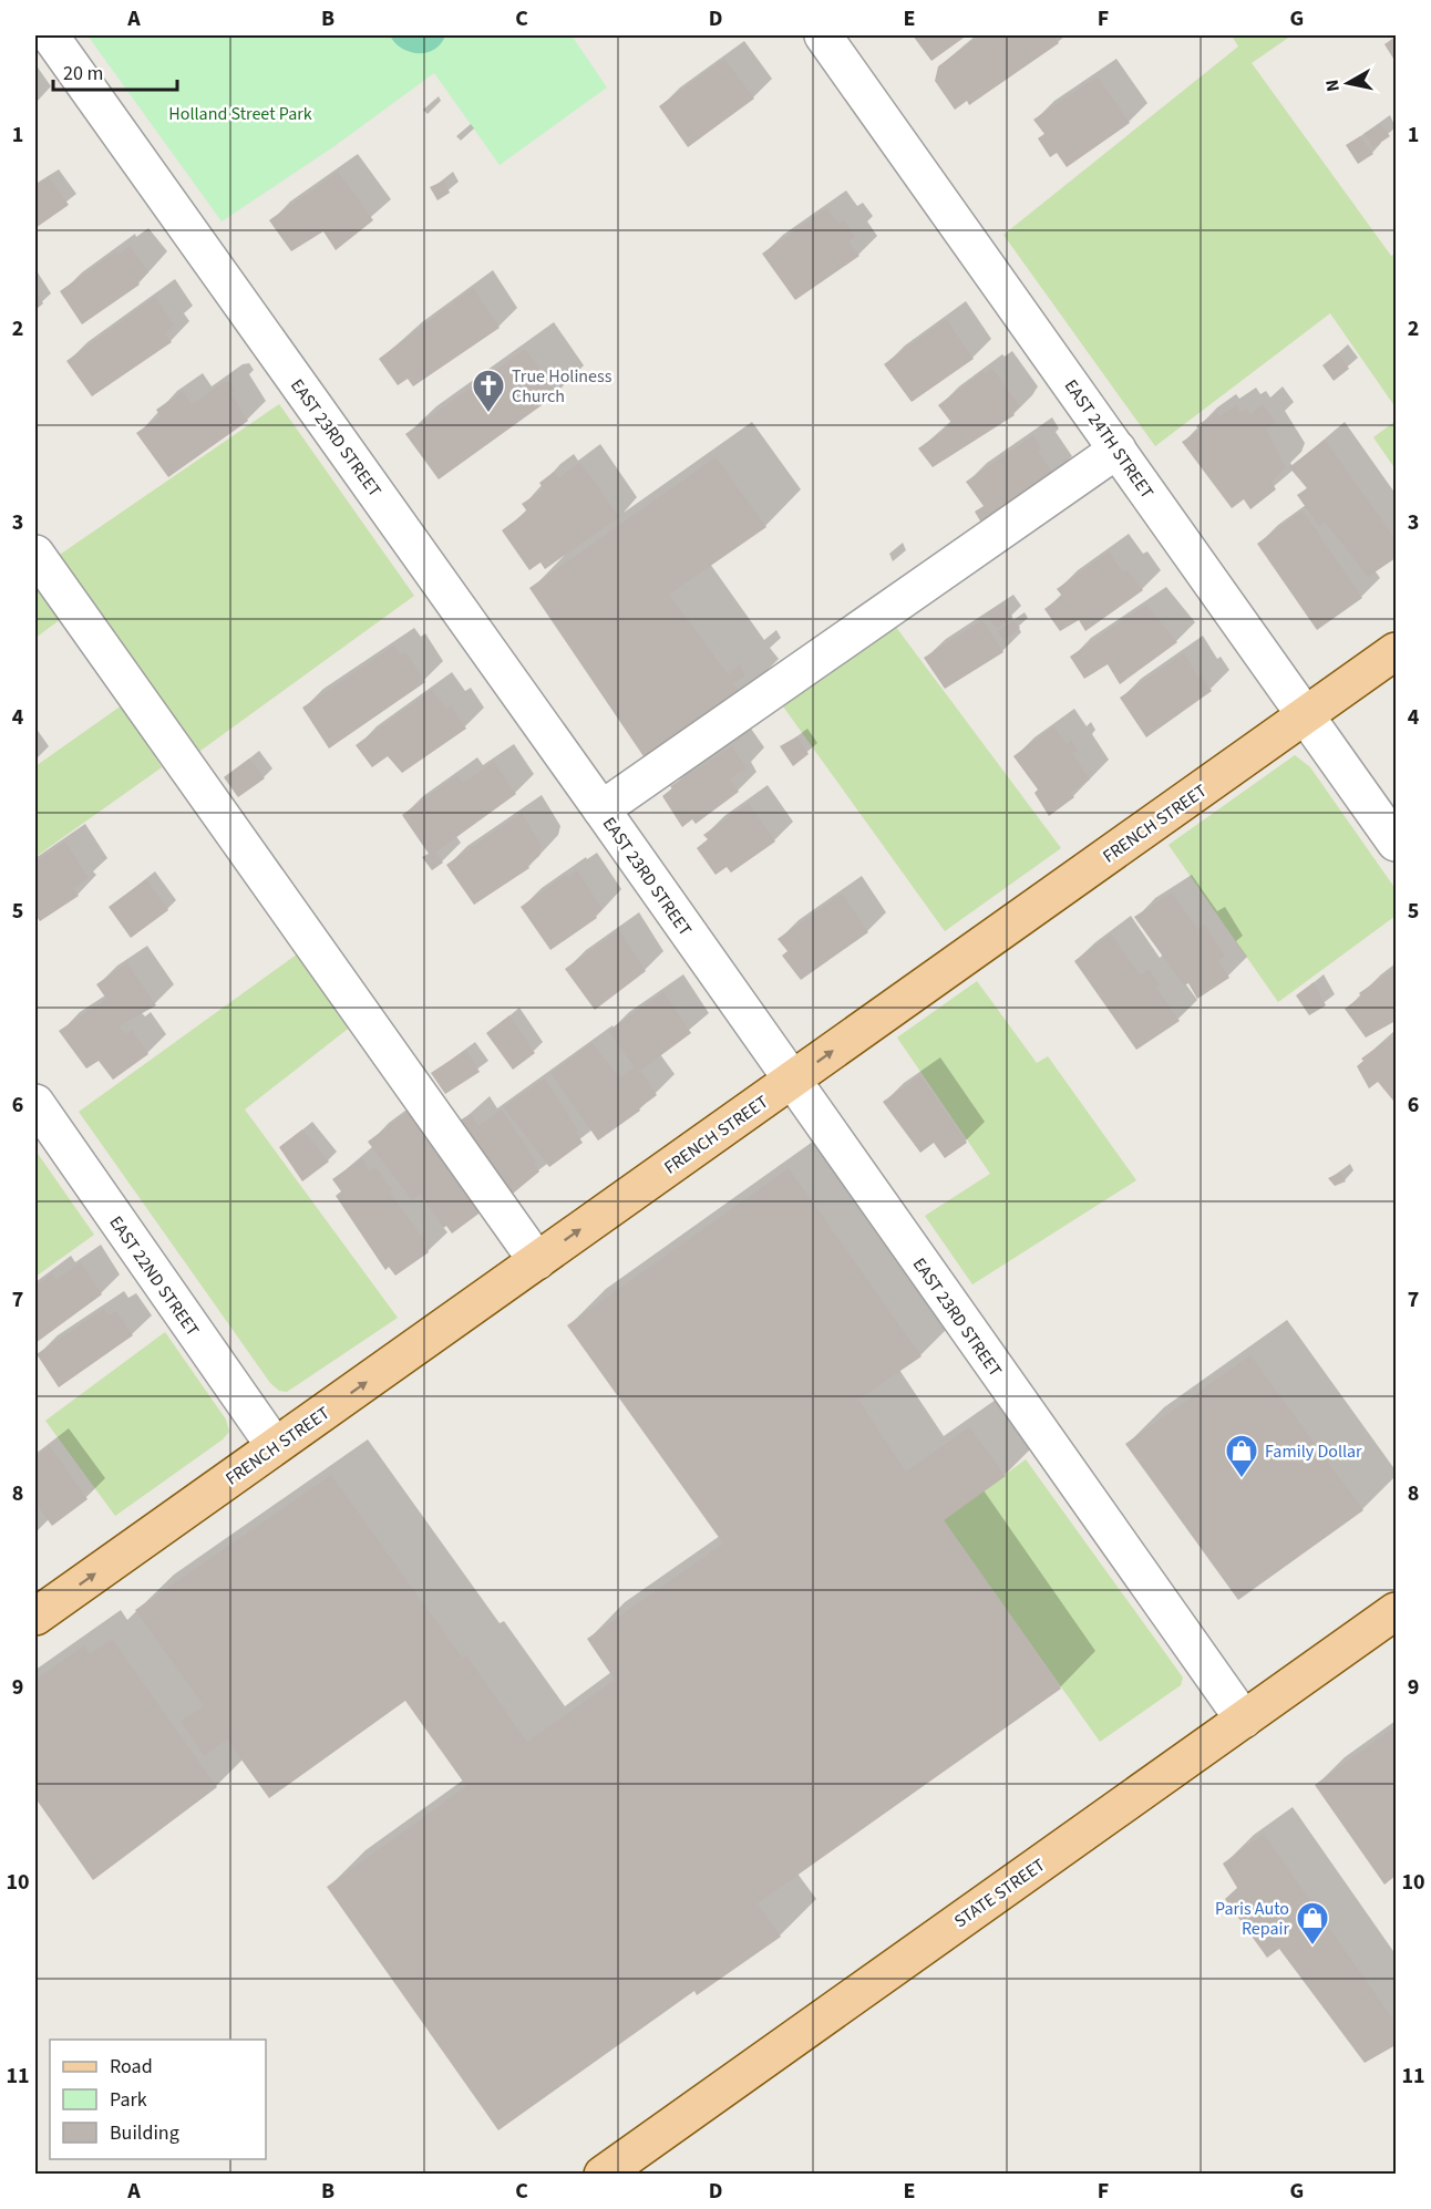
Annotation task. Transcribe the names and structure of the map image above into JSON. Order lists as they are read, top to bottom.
{
  "streets": {
    "main road": ["FRENCH STREET", "STATE STREET"],
    "street": ["EAST 23RD STREET", "EAST 24TH STREET", "EAST 22ND STREET"]
  },
  "crossings": [
    ["EAST 23RD STREET", "FRENCH STREET"],
    ["EAST 23RD STREET", "STATE STREET"],
    ["EAST 24TH STREET", "FRENCH STREET"],
    ["FRENCH STREET", "EAST 22ND STREET"]
  ],
  "one_way": ["FRENCH STREET"],
  "parks": ["Holland Street Park"],
  "places": {
    "church": ["True Holiness Church"],
    "shop": ["Family Dollar", "Paris Auto Repair"]
  },
  "legend": ["Road", "Park", "Building"],
  "scale_bar": "20 m",
  "north": "left",
  "grid": {
    "columns": [
      "A",
      "B",
      "C",
      "D",
      "E",
      "F",
      "G"
    ],
    "rows": [
      "1",
      "2",
      "3",
      "4",
      "5",
      "6",
      "7",
      "8",
      "9",
      "10",
      "11"
    ]
  }
}
